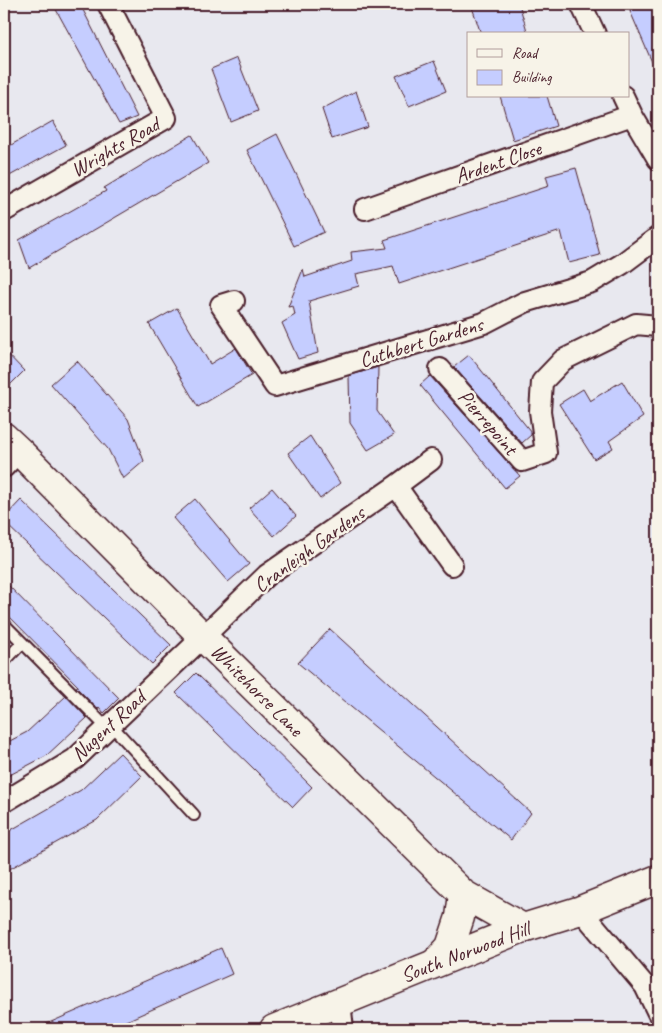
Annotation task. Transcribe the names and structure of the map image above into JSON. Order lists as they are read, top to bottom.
{
  "streets": {
    "main road": ["Whitehorse Lane", "South Norwood Hill"],
    "street": [
      "Wrights Road",
      "Ardent Close",
      "Cuthbert Gardens",
      "Pierrepoint",
      "Cranleigh Gardens",
      "Nugent Road"
    ]
  },
  "crossings": [
    ["Cranleigh Gardens", "Whitehorse Lane"],
    ["Cranleigh Gardens", "Nugent Road"],
    ["Whitehorse Lane", "Nugent Road"],
    ["Whitehorse Lane", "South Norwood Hill"]
  ],
  "legend": ["Road", "Building"]
}
